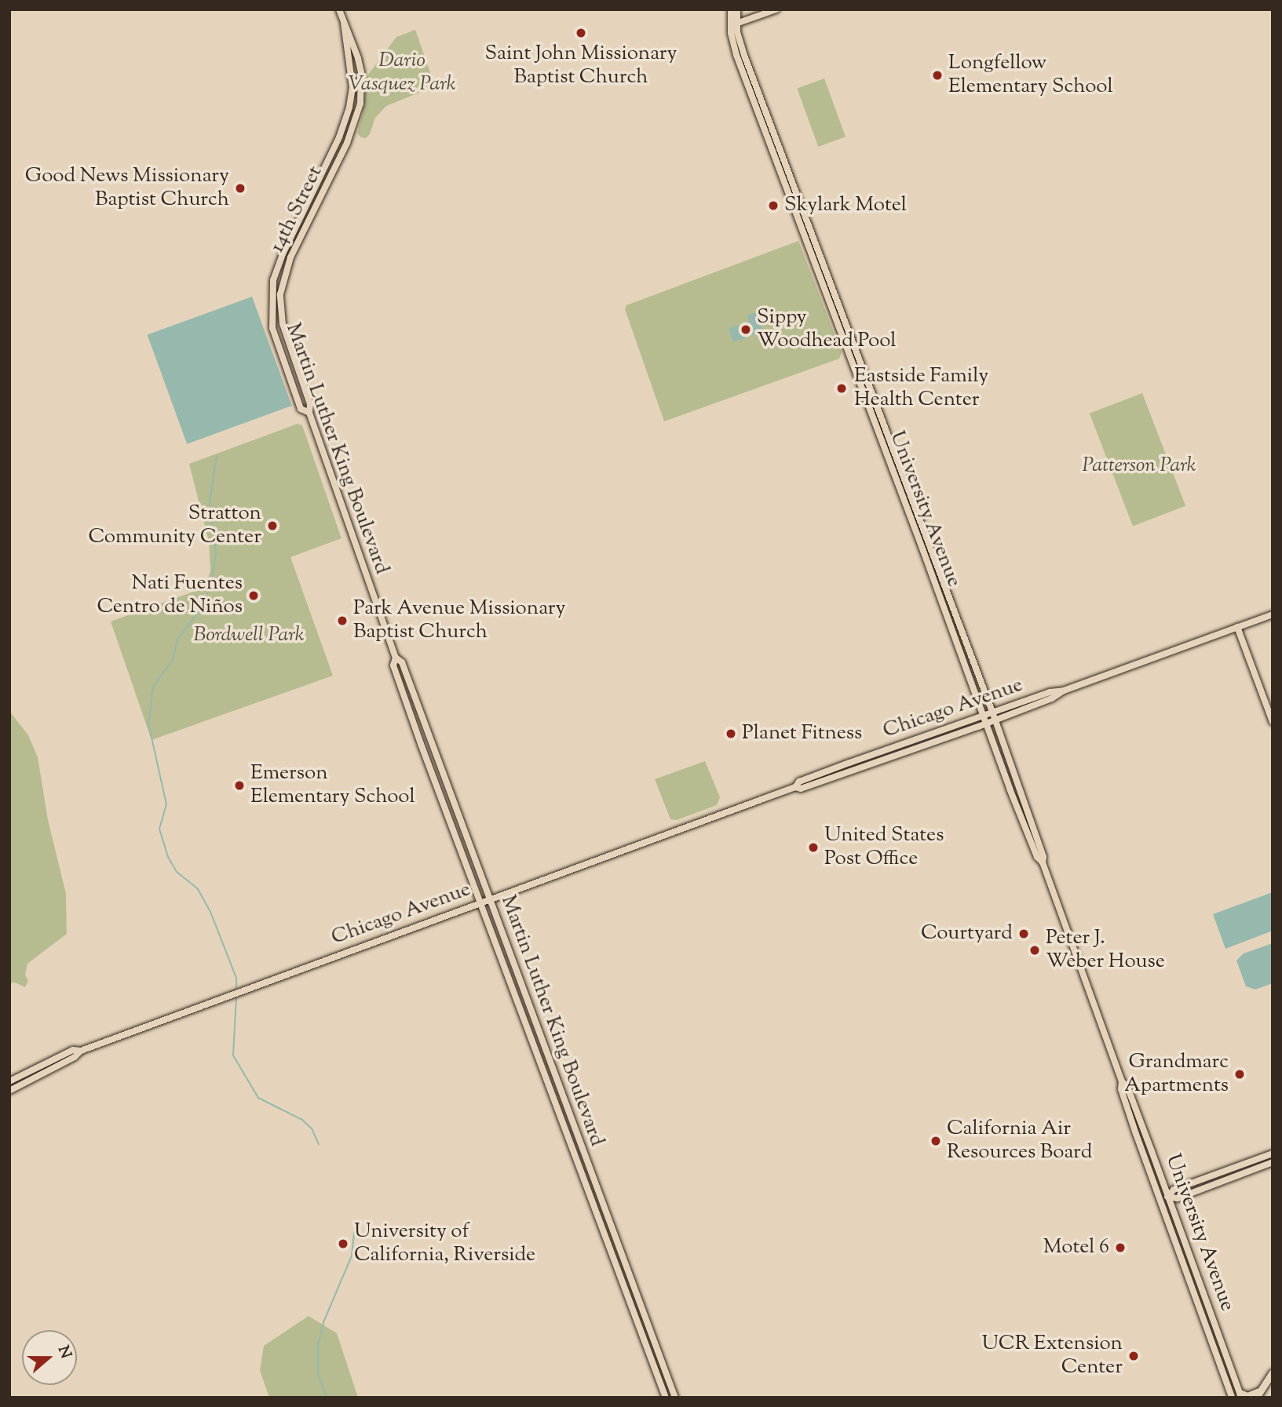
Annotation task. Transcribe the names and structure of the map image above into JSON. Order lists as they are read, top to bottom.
{
  "streets": {
    "main road": [
      "14th Street",
      "Martin Luther King Boulevard",
      "University Avenue",
      "Chicago Avenue"
    ]
  },
  "crossings": [
    ["14th Street", "Martin Luther King Boulevard"],
    ["Martin Luther King Boulevard", "Chicago Avenue"],
    ["University Avenue", "Chicago Avenue"]
  ],
  "parks": ["Dario Vasquez Park", "Patterson Park", "Bordwell Park"],
  "places": [
    "Saint John Missionary Baptist Church",
    "Longfellow Elementary School",
    "Good News Missionary Baptist Church",
    "Skylark Motel",
    "Sippy Woodhead Pool",
    "Eastside Family Health Center",
    "Stratton Community Center",
    "Nati Fuentes Centro de Niños",
    "Park Avenue Missionary Baptist Church",
    "Planet Fitness",
    "Emerson Elementary School",
    "United States Post Office",
    "Courtyard",
    "Peter J. Weber House",
    "Grandmarc Apartments",
    "California Air Resources Board",
    "University of California, Riverside",
    "Motel 6",
    "UCR Extension Center"
  ],
  "north": "right"
}
